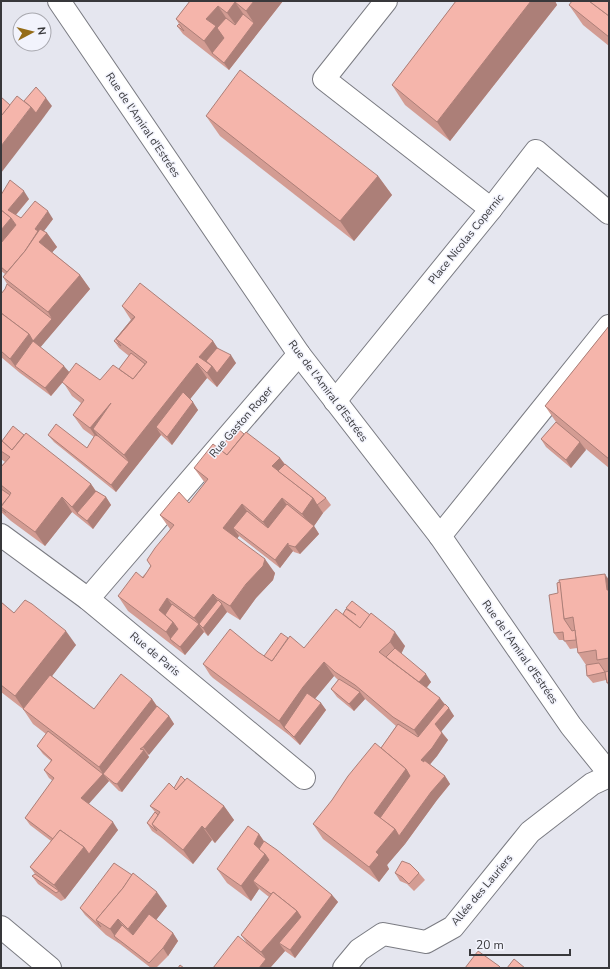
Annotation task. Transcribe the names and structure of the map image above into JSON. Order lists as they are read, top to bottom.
{
  "streets": {
    "street": [
      "Rue de l'Amiral d'Estrées",
      "Place Nicolas Copernic",
      "Rue Gaston Roger",
      "Rue de Paris",
      "Allée des Lauriers"
    ]
  },
  "crossings": [
    ["Rue de l'Amiral d'Estrées", "Place Nicolas Copernic"],
    ["Rue de l'Amiral d'Estrées", "Rue Gaston Roger"],
    ["Rue Gaston Roger", "Rue de Paris"]
  ],
  "scale_bar": "20 m",
  "north": "right"
}
